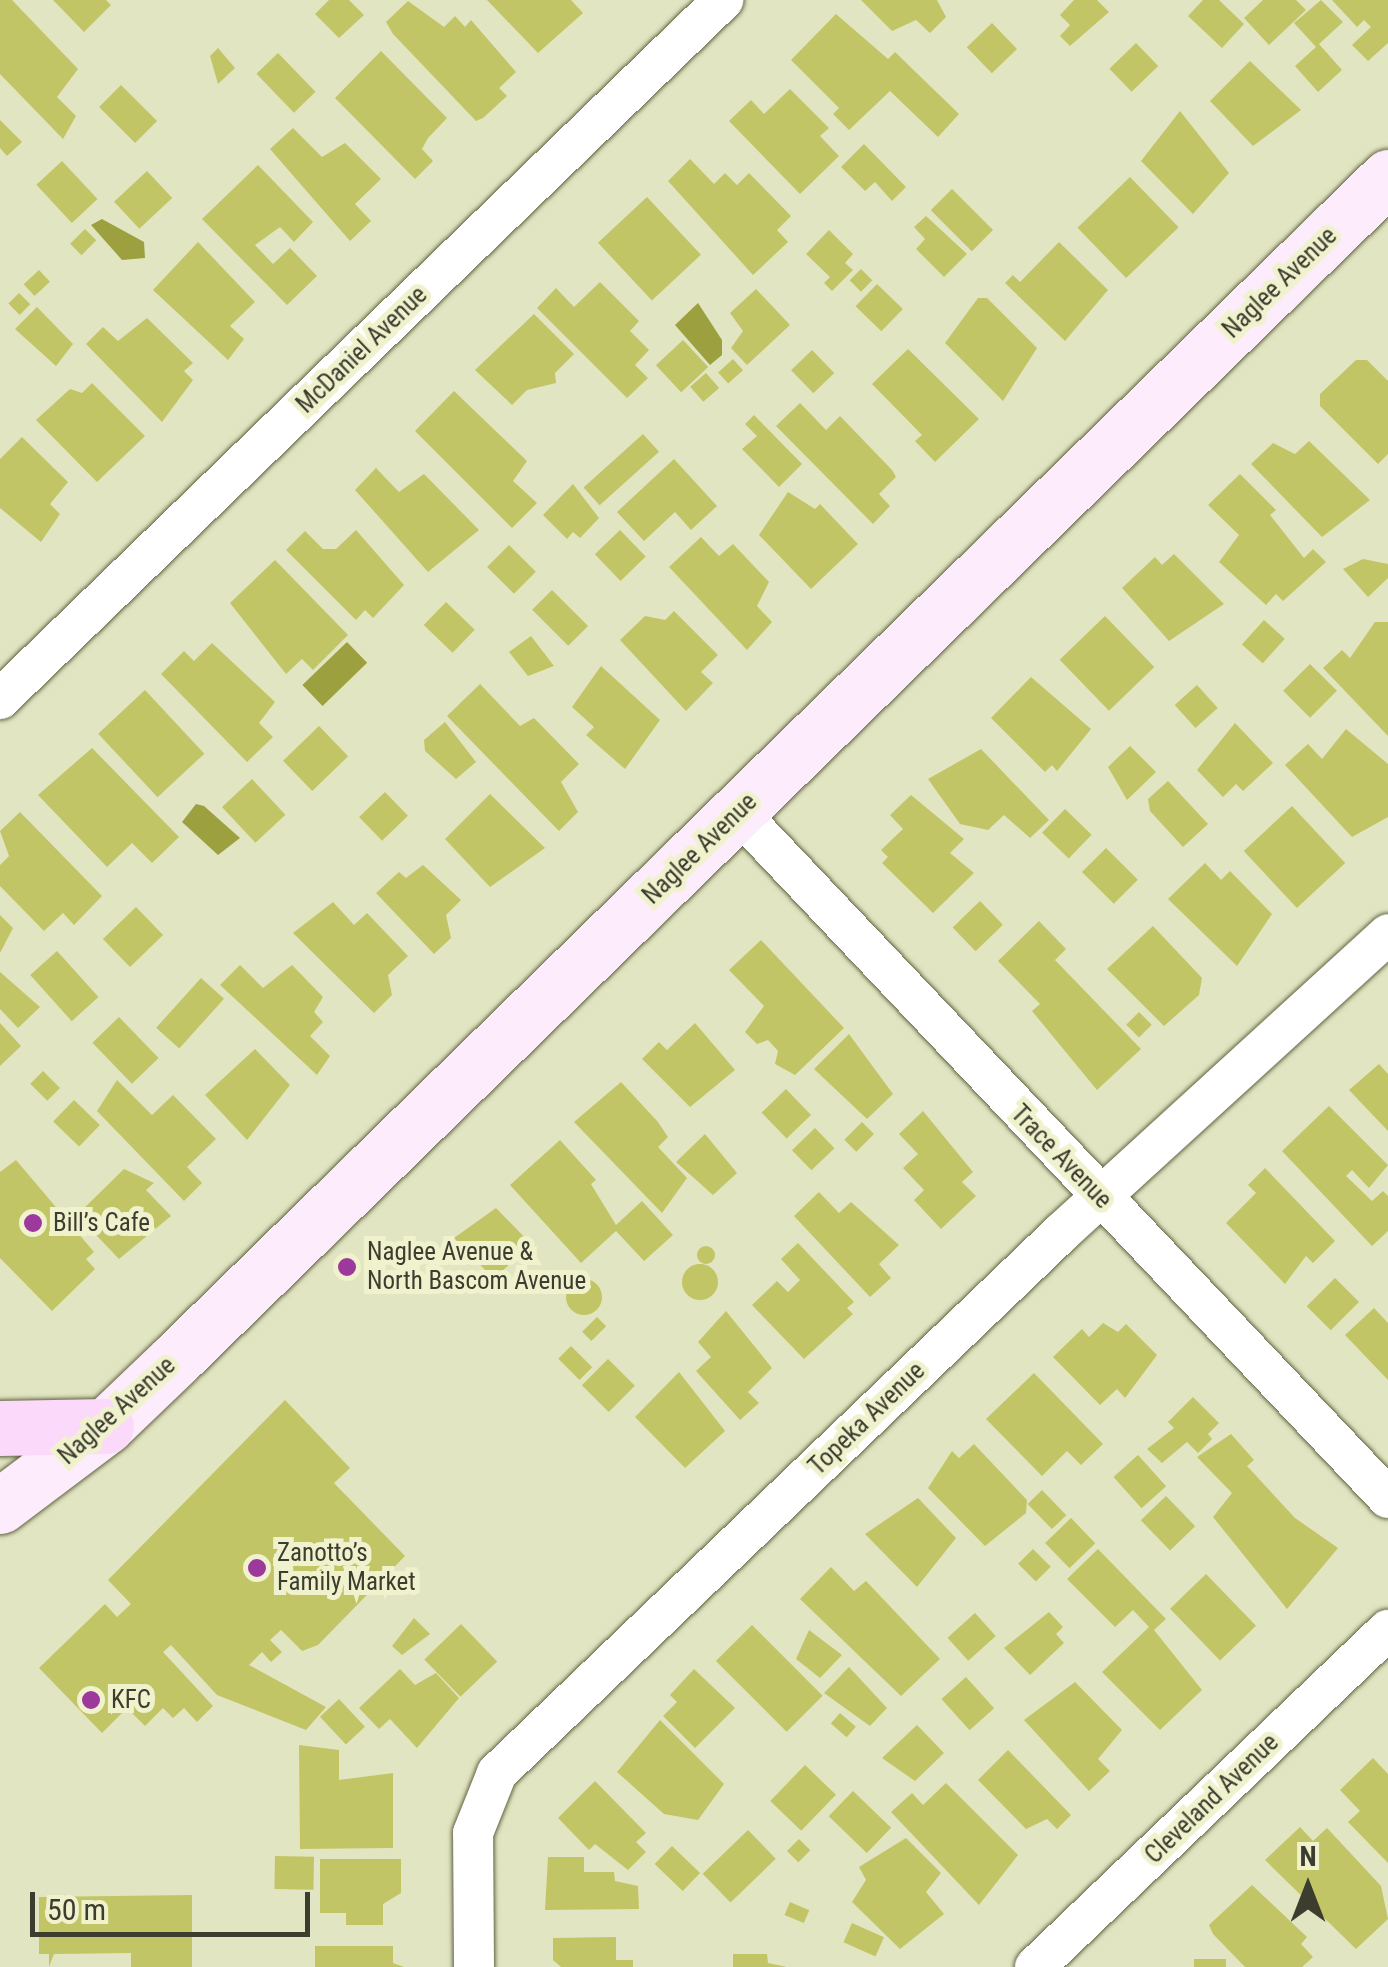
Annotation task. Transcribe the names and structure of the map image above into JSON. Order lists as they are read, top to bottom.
{
  "streets": {
    "main road": ["Naglee Avenue"],
    "street": [
      "McDaniel Avenue",
      "Trace Avenue",
      "Topeka Avenue",
      "Cleveland Avenue"
    ]
  },
  "crossings": [
    ["Naglee Avenue", "Trace Avenue"],
    ["Trace Avenue", "Topeka Avenue"]
  ],
  "places": [
    "Bill’s Cafe",
    "Naglee Avenue & North Bascom Avenue",
    "Zanotto’s Family Market",
    "KFC"
  ],
  "scale_bar": "50 m",
  "north": "top"
}
